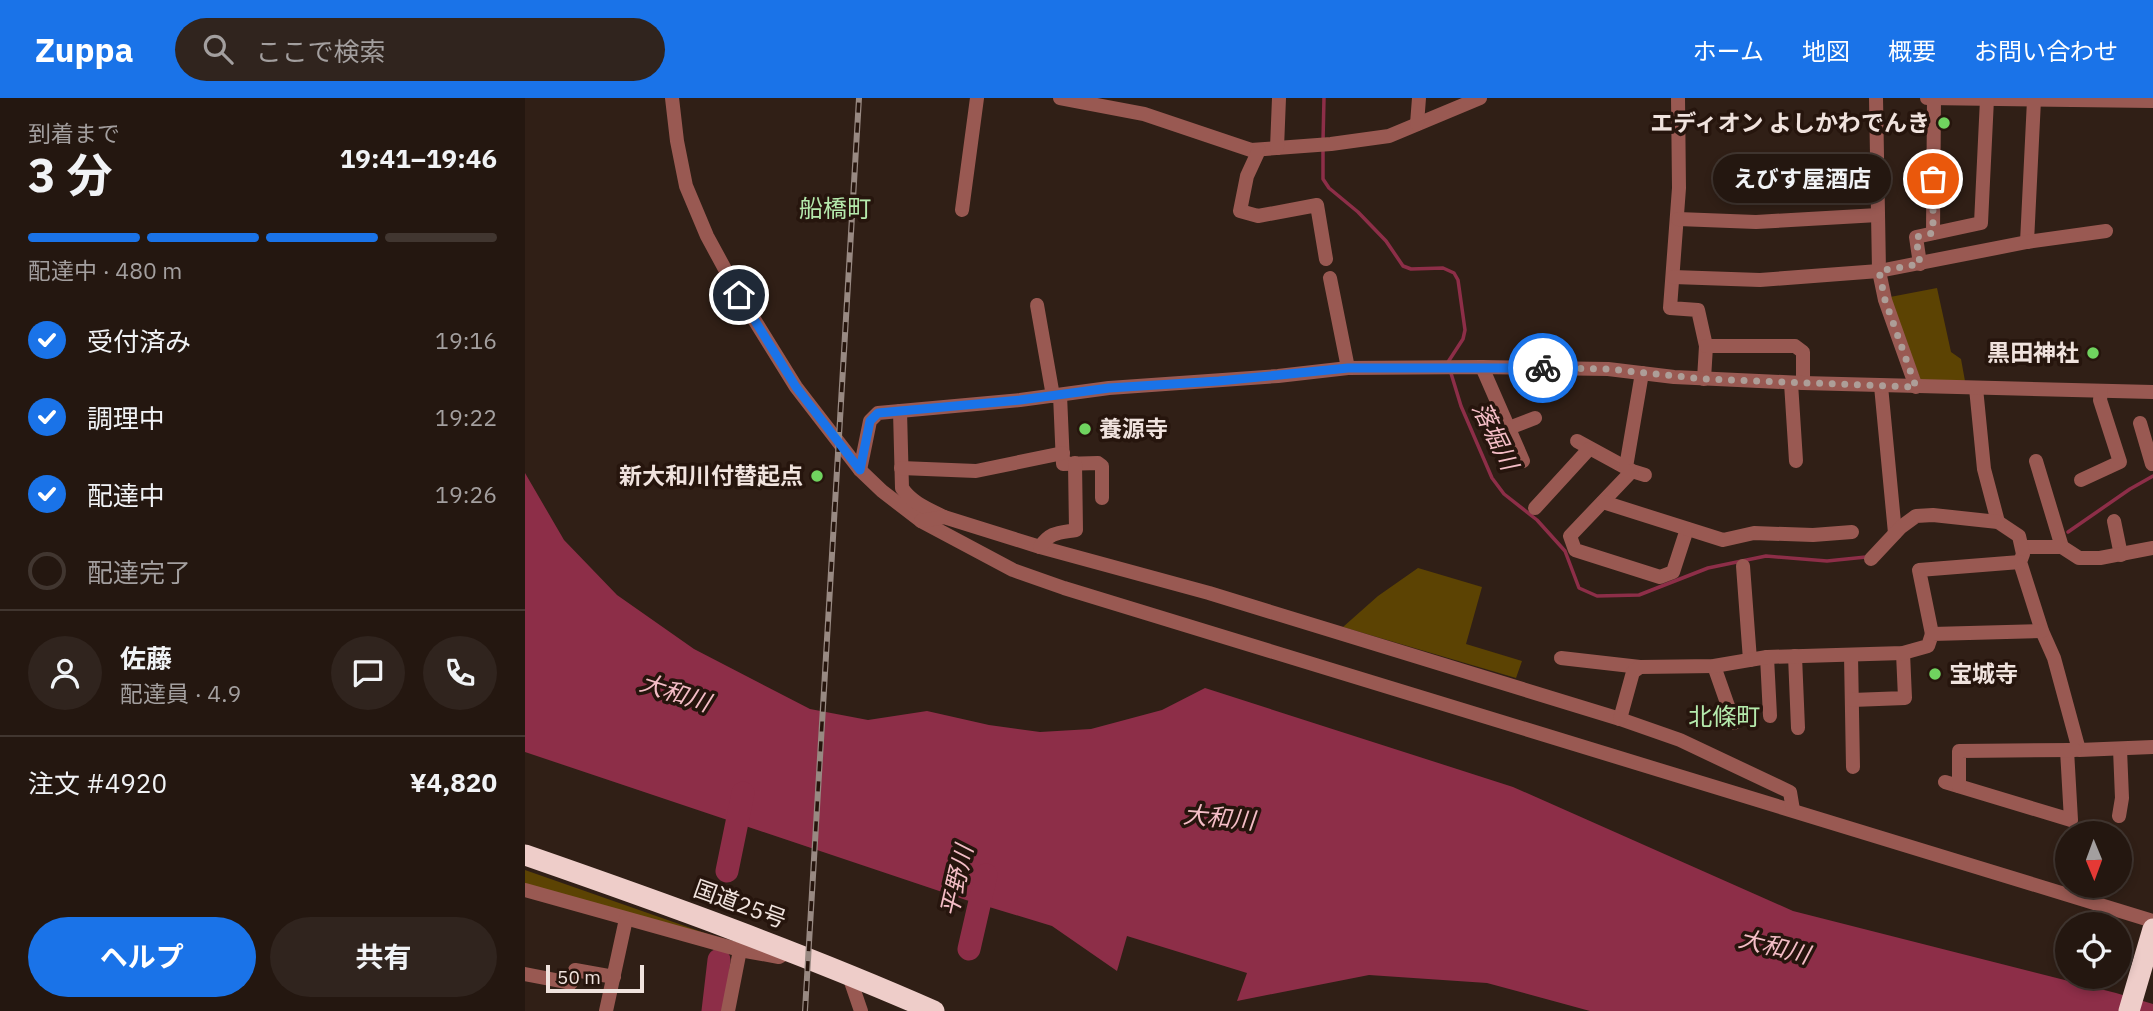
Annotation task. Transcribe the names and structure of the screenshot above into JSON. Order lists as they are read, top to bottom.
{
  "streets": {
    "highway": ["国道25号"]
  },
  "districts": ["船橋町", "北條町"],
  "water": ["落堀川", "大和川", "平野川"],
  "places": [
    "エディオン よしかわでんき",
    "えびす屋酒店",
    "黒田神社",
    "養源寺",
    "新大和川付替起点",
    "宝城寺"
  ],
  "scale_bar": "50 m",
  "north": "bottom",
  "page": {
    "header": "Zuppa",
    "search": "ここで検索",
    "nav": [
      "ホーム",
      "地図",
      "概要",
      "お問い合わせ"
    ],
    "heading": ["3 分", "到着まで", "19:41–19:46"],
    "panel": [
      "佐藤",
      "配達員 · 4.9",
      "注文 #4920",
      "¥4,820"
    ],
    "bubble": "えびす屋酒店",
    "bar": "配達中 · 480 m",
    "list": [
      ["受付済み", "19:16"],
      ["調理中", "19:22"],
      ["配達中", "19:26"],
      "配達完了"
    ],
    "buttons": ["ヘルプ", "共有"],
    "scale": "50 m"
  }
}
